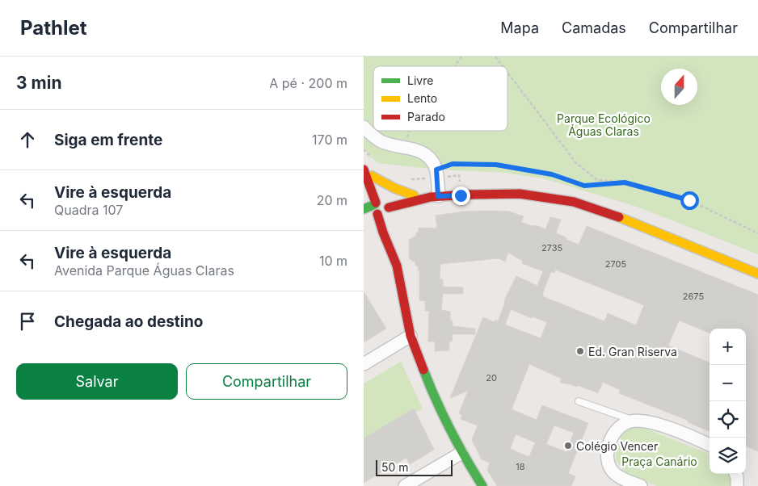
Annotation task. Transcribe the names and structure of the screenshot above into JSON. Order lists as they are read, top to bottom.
{
  "parks": ["Parque Ecológico Águas Claras", "Praça Canário"],
  "places": ["Ed. Gran Riserva", "Colégio Vencer"],
  "house_numbers": [
    "2735",
    "2705",
    "2675",
    "20",
    "18"
  ],
  "legend": ["Livre", "Lento", "Parado"],
  "scale_bar": "50 m",
  "north": "top",
  "page": {
    "header": "Pathlet",
    "nav": ["Mapa", "Camadas", "Compartilhar"],
    "heading": ["3 min", "A pé · 200 m"],
    "list": [
      ["Siga em frente", "170 m"],
      ["Vire à esquerda", "Quadra 107", "20 m"],
      ["Vire à esquerda", "Avenida Parque Águas Claras", "10 m"],
      "Chegada ao destino"
    ],
    "map_buttons": ["+", "−"],
    "buttons": ["Salvar", "Compartilhar"],
    "scale": "50 m"
  }
}
